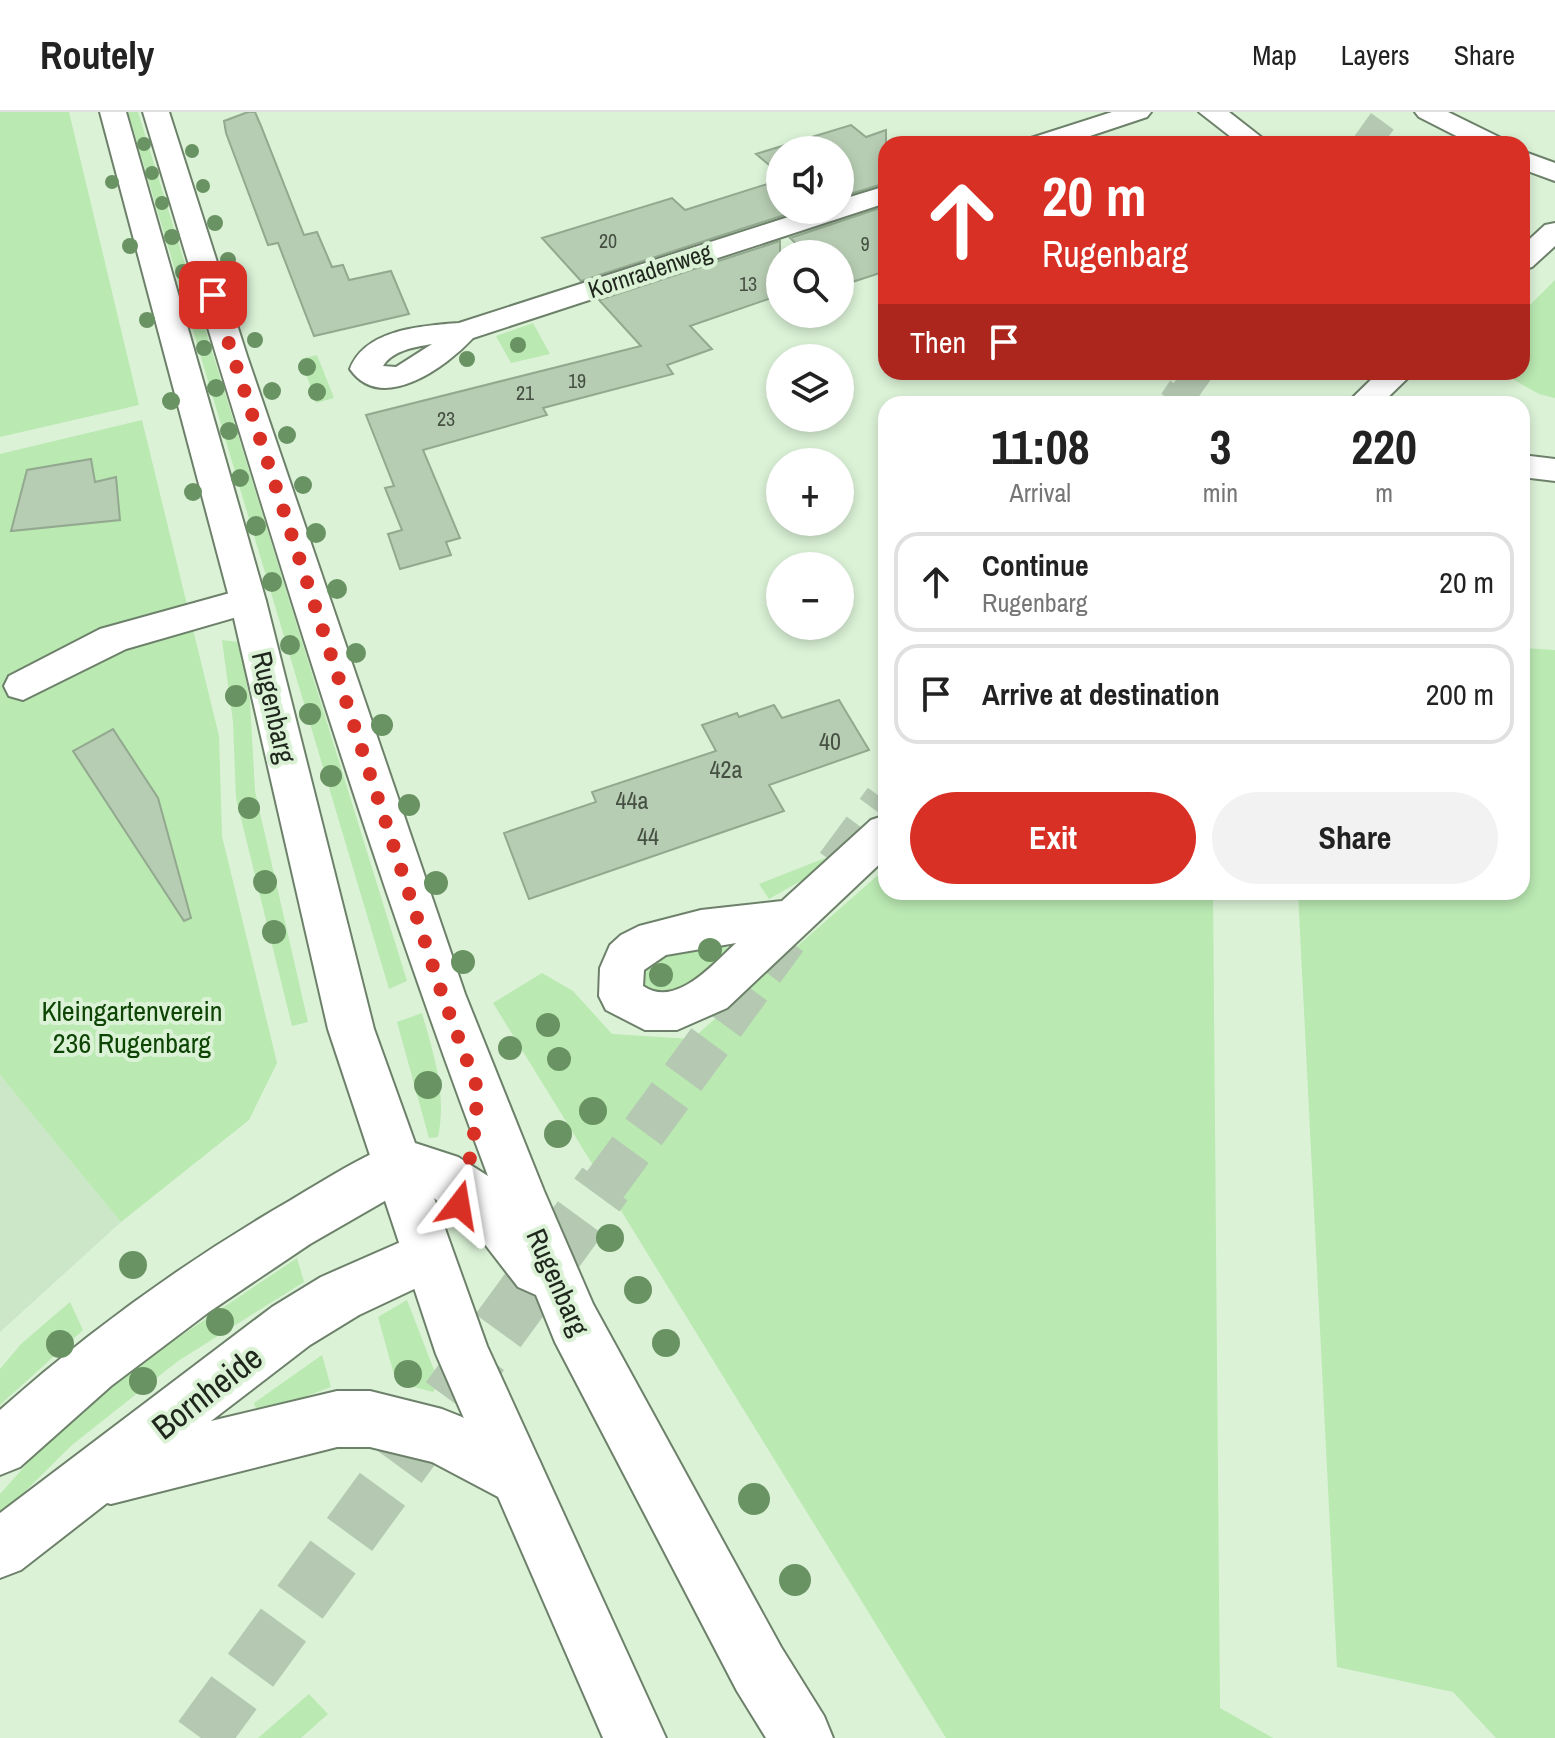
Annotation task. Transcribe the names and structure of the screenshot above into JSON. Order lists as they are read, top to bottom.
{
  "streets": {
    "main road": ["Kornradenweg", "Rugenbarg", "Bornheide"]
  },
  "crossings": [
    ["Rugenbarg", "Bornheide"]
  ],
  "parks": ["Kleingartenverein 236 Rugenbarg"],
  "house_numbers": [
    "20",
    "9",
    "13",
    "19",
    "21",
    "23",
    "40",
    "42a",
    "44a",
    "44"
  ],
  "page": {
    "header": "Routely",
    "nav": ["Map", "Layers", "Share"],
    "map_buttons": ["+", "−"],
    "turn": ["20 m", "Rugenbarg"],
    "then": "Then",
    "eta": [
      "11:08",
      "Arrival",
      "3",
      "min",
      "220",
      "m"
    ],
    "list": [
      {
        "name": "Continue",
        "note": "Rugenbarg",
        "value": "20 m"
      },
      {
        "name": "Arrive at destination",
        "value": "200 m"
      }
    ],
    "buttons": ["Exit", "Share"]
  }
}
